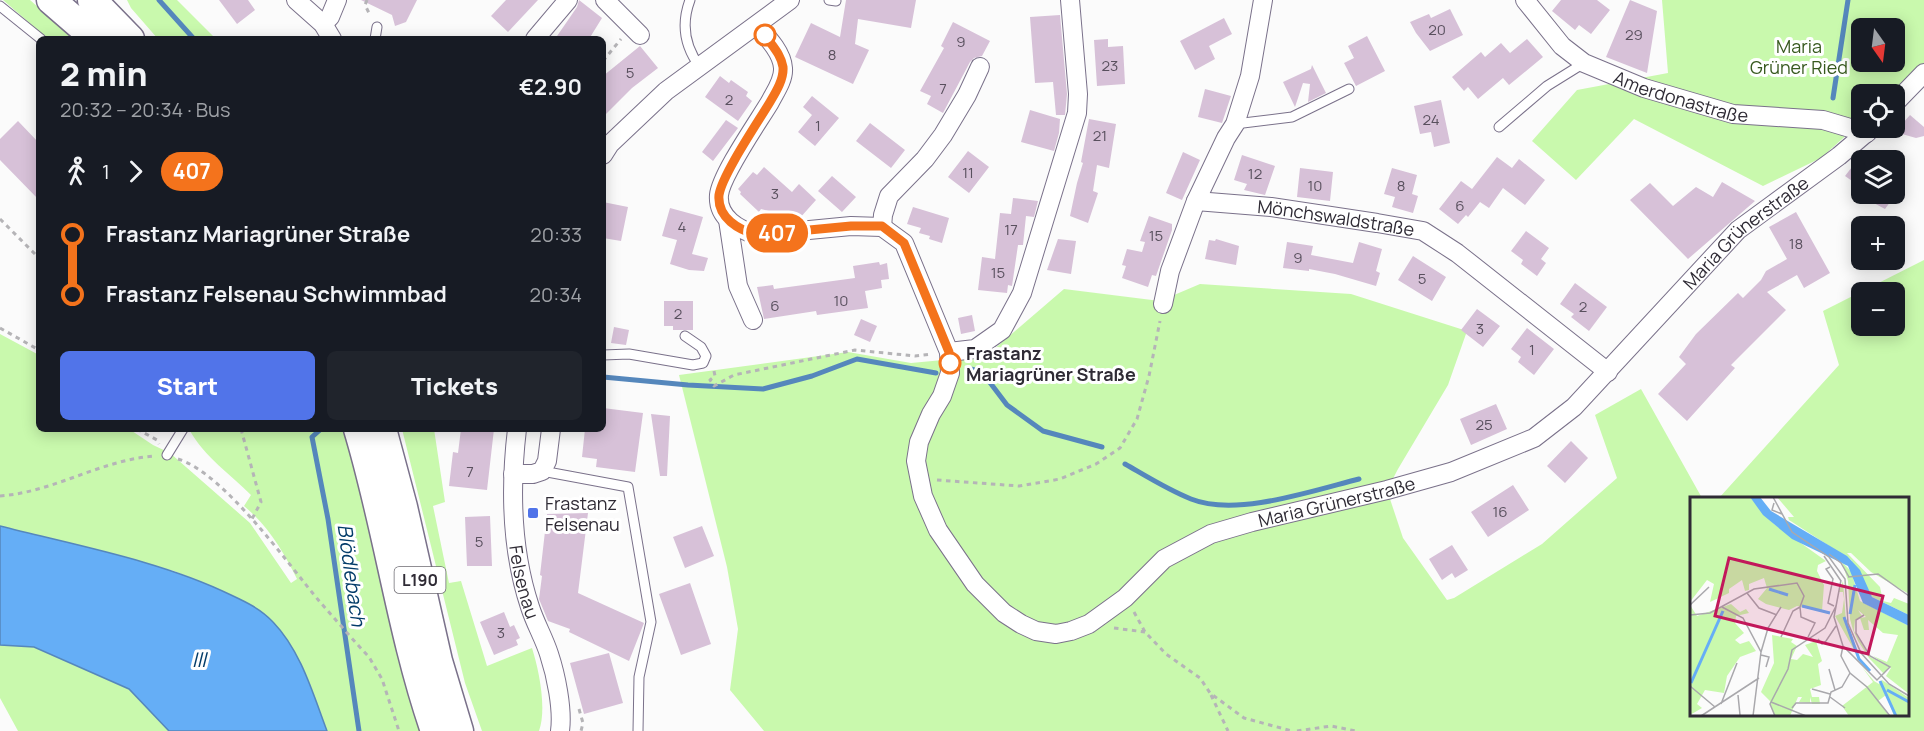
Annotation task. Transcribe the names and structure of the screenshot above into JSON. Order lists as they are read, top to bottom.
{
  "streets": {
    "main road": ["L190"],
    "street": [
      "Amerdonastraße",
      "Mönchswaldstraße",
      "Maria Grünerstraße",
      "Felsenau"
    ]
  },
  "crossings": [
    ["Mönchswaldstraße", "Maria Grünerstraße"]
  ],
  "water": ["Blödlebach", "Ill"],
  "parks": ["Maria Grüner Ried"],
  "places": {
    "other": ["Frastanz Mariagrüner Straße"],
    "transit": ["Frastanz Felsenau"]
  },
  "lines": ["bus line 407"],
  "house_numbers": [
    "20",
    "29",
    "9",
    "8",
    "23",
    "5",
    "7",
    "2",
    "24",
    "1",
    "21",
    "11",
    "12",
    "10",
    "8",
    "3",
    "6",
    "4",
    "17",
    "15",
    "18",
    "9",
    "15",
    "5",
    "10",
    "6",
    "2",
    "2",
    "3",
    "1",
    "25",
    "7",
    "16",
    "5",
    "3"
  ],
  "north": "bottom",
  "page": {
    "on_map": "407",
    "map_buttons": ["+", "−"],
    "heading": ["2 min", "20:32 – 20:34 · Bus", "€2.90"],
    "legs": ["1", "407"],
    "list": [
      {
        "name": "Frastanz Mariagrüner Straße",
        "value": "20:33"
      },
      {
        "name": "Frastanz Felsenau Schwimmbad",
        "value": "20:34"
      }
    ],
    "buttons": ["Start", "Tickets"]
  }
}
